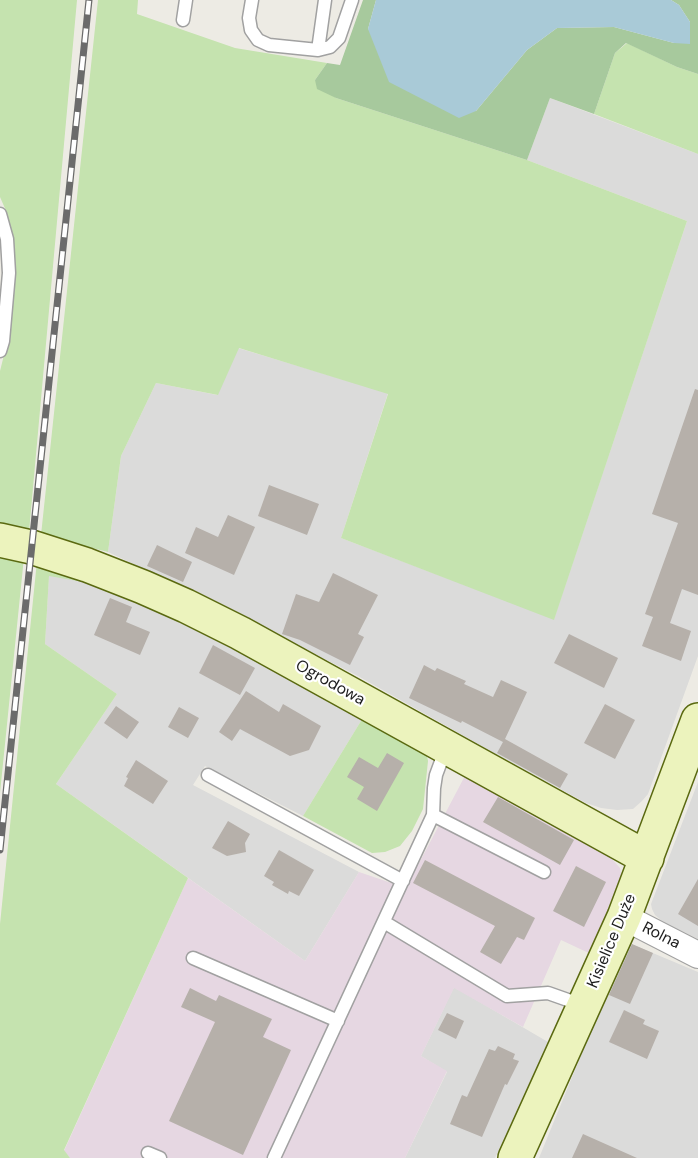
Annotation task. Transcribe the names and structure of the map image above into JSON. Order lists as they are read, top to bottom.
{
  "streets": {
    "street": ["Ogrodowa", "Rolna", "Kisielice Duże"]
  },
  "crossings": [
    ["Ogrodowa", "Kisielice Duże"],
    ["Rolna", "Kisielice Duże"]
  ]
}
